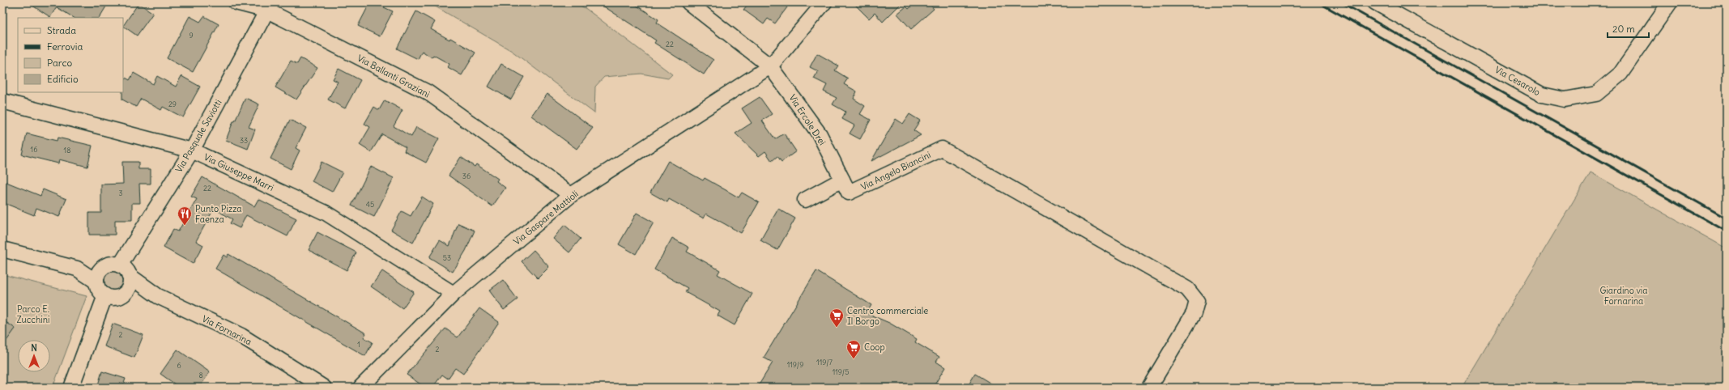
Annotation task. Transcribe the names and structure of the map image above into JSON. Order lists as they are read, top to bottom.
{
  "streets": {
    "street": [
      "Via Ballanti Graziani",
      "Via Cesarolo",
      "Via Ercole Drei",
      "Via Pasquale Saviotti",
      "Via Angelo Biancini",
      "Via Giuseppe Marri",
      "Via Gaspare Mattioli",
      "Via Fornarina"
    ]
  },
  "crossings": [
    ["Via Ballanti Graziani", "Via Pasquale Saviotti"],
    ["Via Ballanti Graziani", "Via Gaspare Mattioli"],
    ["Via Ercole Drei", "Via Angelo Biancini"],
    ["Via Ercole Drei", "Via Gaspare Mattioli"],
    ["Via Pasquale Saviotti", "Via Giuseppe Marri"],
    ["Via Pasquale Saviotti", "Via Fornarina"],
    ["Via Giuseppe Marri", "Via Gaspare Mattioli"]
  ],
  "parks": ["Giardino via Fornarina", "Parco E. Zucchini"],
  "places": {
    "restaurant": ["Punto Pizza Faenza"],
    "supermarket": ["Centro commerciale Il Borgo", "Coop"]
  },
  "house_numbers": [
    "9",
    "22",
    "29",
    "33",
    "16",
    "18",
    "36",
    "22",
    "3",
    "45",
    "53",
    "2",
    "1",
    "2",
    "119/7",
    "119/9",
    "6",
    "119/5",
    "8"
  ],
  "legend": [
    "Strada",
    "Ferrovia",
    "Parco",
    "Edificio"
  ],
  "scale_bar": "20 m",
  "north": "top"
}
